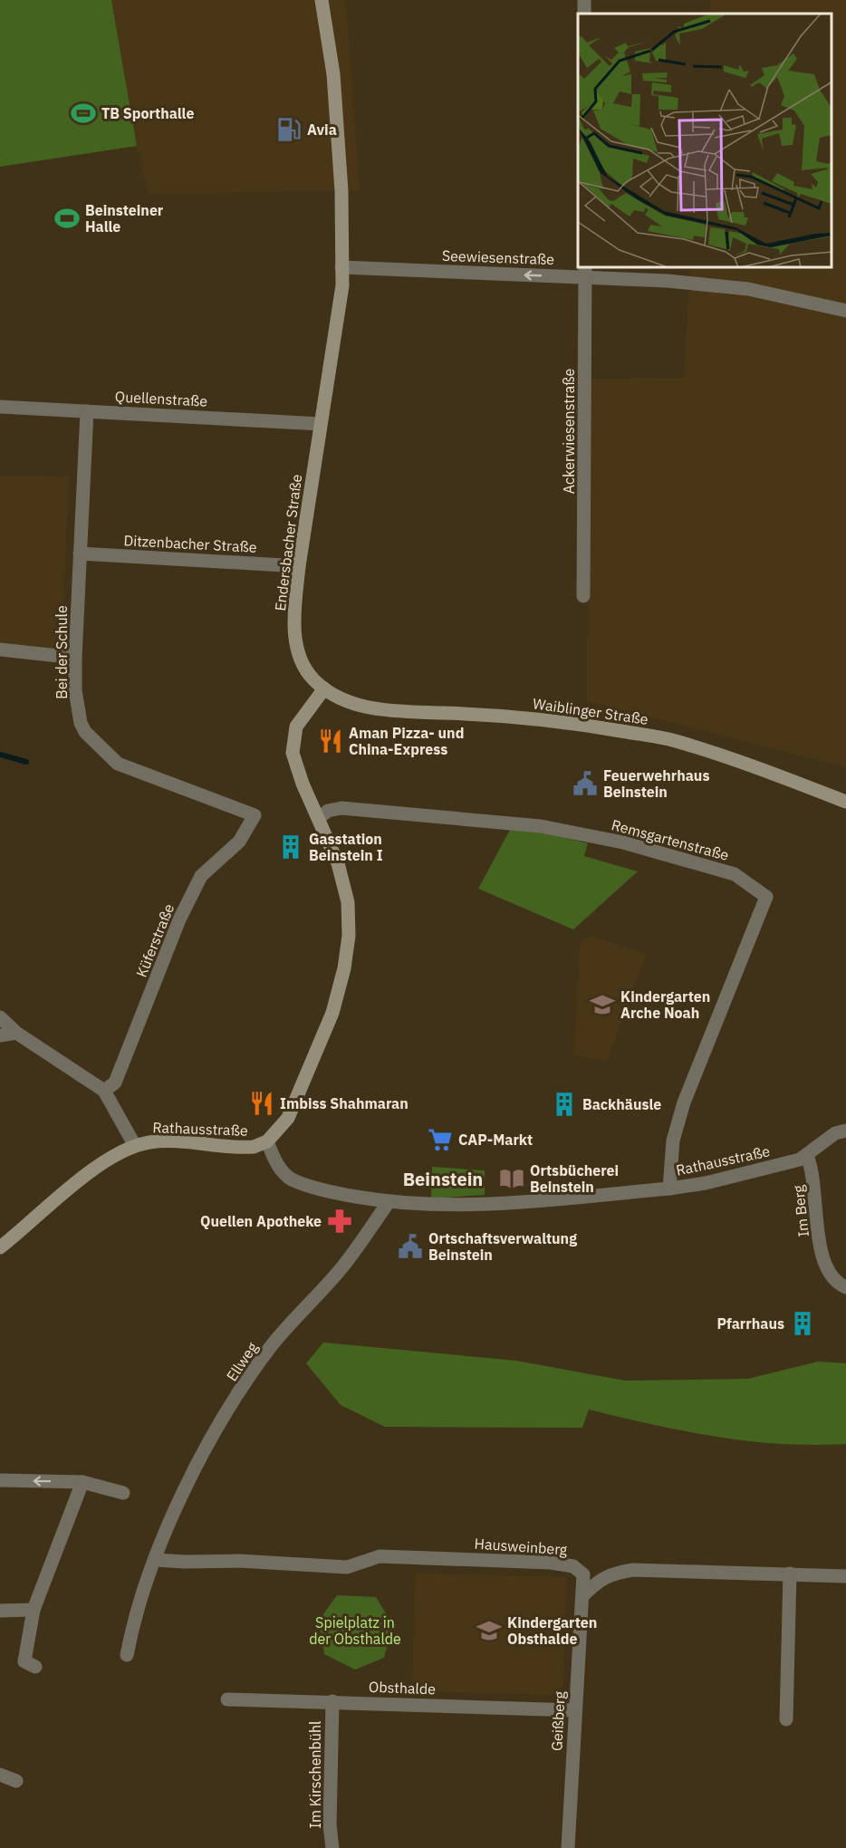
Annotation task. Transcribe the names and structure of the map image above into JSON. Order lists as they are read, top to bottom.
{
  "streets": {
    "street": [
      "Seewiesenstraße",
      "Quellenstraße",
      "Ackerwiesenstraße",
      "Endersbacher Straße",
      "Ditzenbacher Straße",
      "Bei der Schule",
      "Waiblinger Straße",
      "Remsgartenstraße",
      "Küferstraße",
      "Rathausstraße",
      "Im Berg",
      "Ellweg",
      "Hausweinberg",
      "Obsthalde",
      "Geißberg",
      "Im Kirschenbühl"
    ]
  },
  "crossings": [
    ["Seewiesenstraße", "Ackerwiesenstraße"],
    ["Seewiesenstraße", "Endersbacher Straße"],
    ["Quellenstraße", "Endersbacher Straße"],
    ["Quellenstraße", "Bei der Schule"],
    ["Endersbacher Straße", "Ditzenbacher Straße"],
    ["Endersbacher Straße", "Waiblinger Straße"],
    ["Ditzenbacher Straße", "Bei der Schule"],
    ["Bei der Schule", "Küferstraße"],
    ["Remsgartenstraße", "Rathausstraße"],
    ["Rathausstraße", "Im Berg"],
    ["Rathausstraße", "Ellweg"],
    ["Ellweg", "Hausweinberg"],
    ["Hausweinberg", "Geißberg"],
    ["Obsthalde", "Geißberg"],
    ["Obsthalde", "Im Kirschenbühl"]
  ],
  "one_way": ["Seewiesenstraße"],
  "districts": ["Beinstein"],
  "parks": ["Spielplatz in der Obsthalde"],
  "places": {
    "sports": ["TB Sporthalle", "Beinsteiner Halle"],
    "fuel station": ["Avia"],
    "restaurant": ["Aman Pizza- und China-Express", "Imbiss Shahmaran"],
    "public building": ["Feuerwehrhaus Beinstein", "Ortschaftsverwaltung Beinstein"],
    "building": ["Gasstation Beinstein I", "Backhäusle", "Pfarrhaus"],
    "school or university": ["Kindergarten Arche Noah", "Kindergarten Obsthalde"],
    "supermarket": ["CAP-Markt"],
    "library": ["Ortsbücherei Beinstein"],
    "pharmacy": ["Quellen Apotheke"]
  }
}
